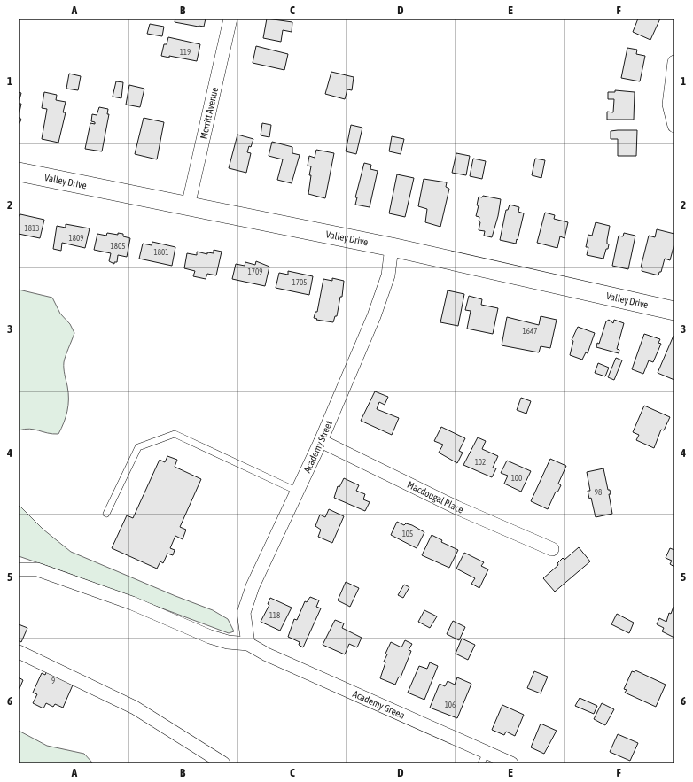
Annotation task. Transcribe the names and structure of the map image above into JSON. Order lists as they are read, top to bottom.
{
  "streets": {
    "main road": ["Valley Drive"],
    "street": [
      "Merritt Avenue",
      "Academy Street",
      "Macdougal Place",
      "Academy Green"
    ]
  },
  "crossings": [
    ["Merritt Avenue", "Valley Drive"],
    ["Valley Drive", "Academy Street"],
    ["Academy Street", "Macdougal Place"],
    ["Academy Street", "Academy Green"]
  ],
  "house_numbers": [
    "119",
    "1813",
    "1809",
    "1805",
    "1801",
    "1709",
    "1705",
    "1647",
    "102",
    "100",
    "98",
    "105",
    "118",
    "9",
    "106"
  ],
  "grid": {
    "columns": [
      "A",
      "B",
      "C",
      "D",
      "E",
      "F"
    ],
    "rows": [
      "1",
      "2",
      "3",
      "4",
      "5",
      "6"
    ]
  }
}
